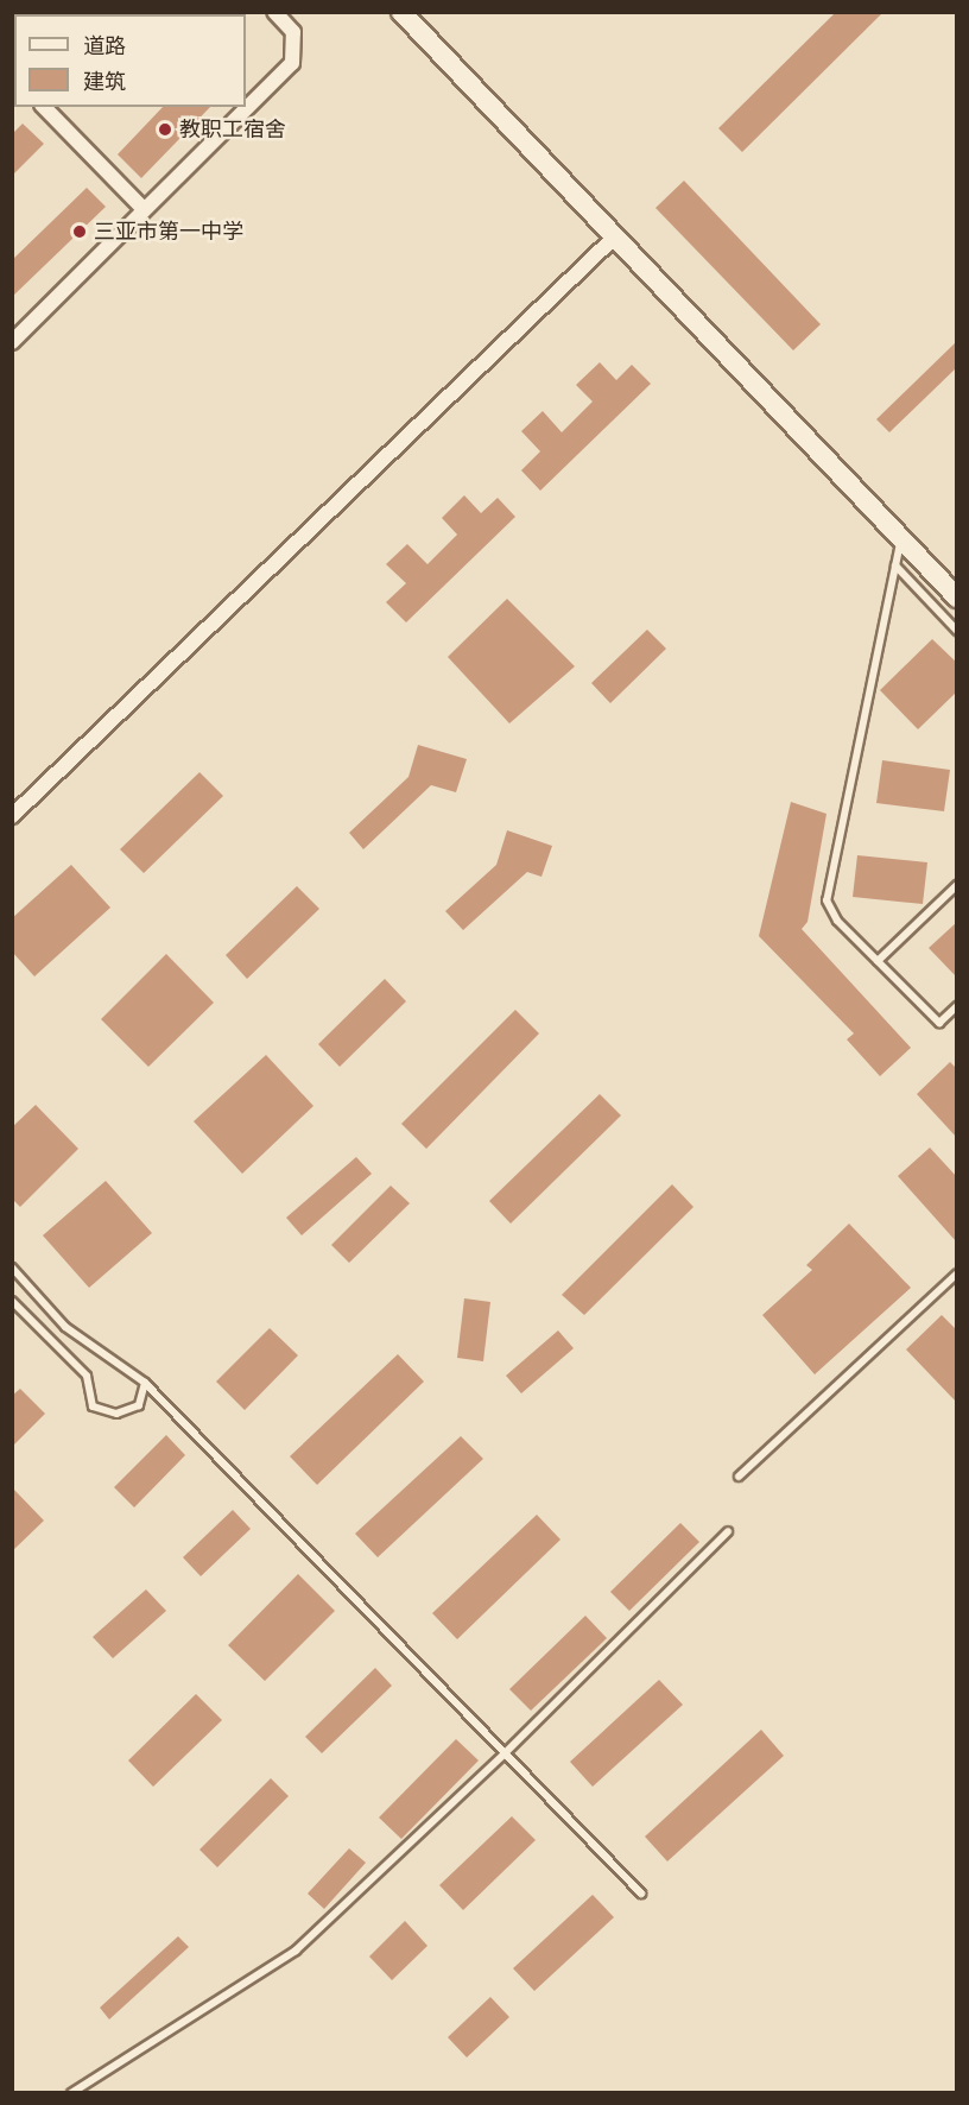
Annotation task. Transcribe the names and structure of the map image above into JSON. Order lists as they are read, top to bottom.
{
  "places": ["教职工宿舍", "三亚市第一中学"],
  "legend": ["道路", "建筑"]
}
